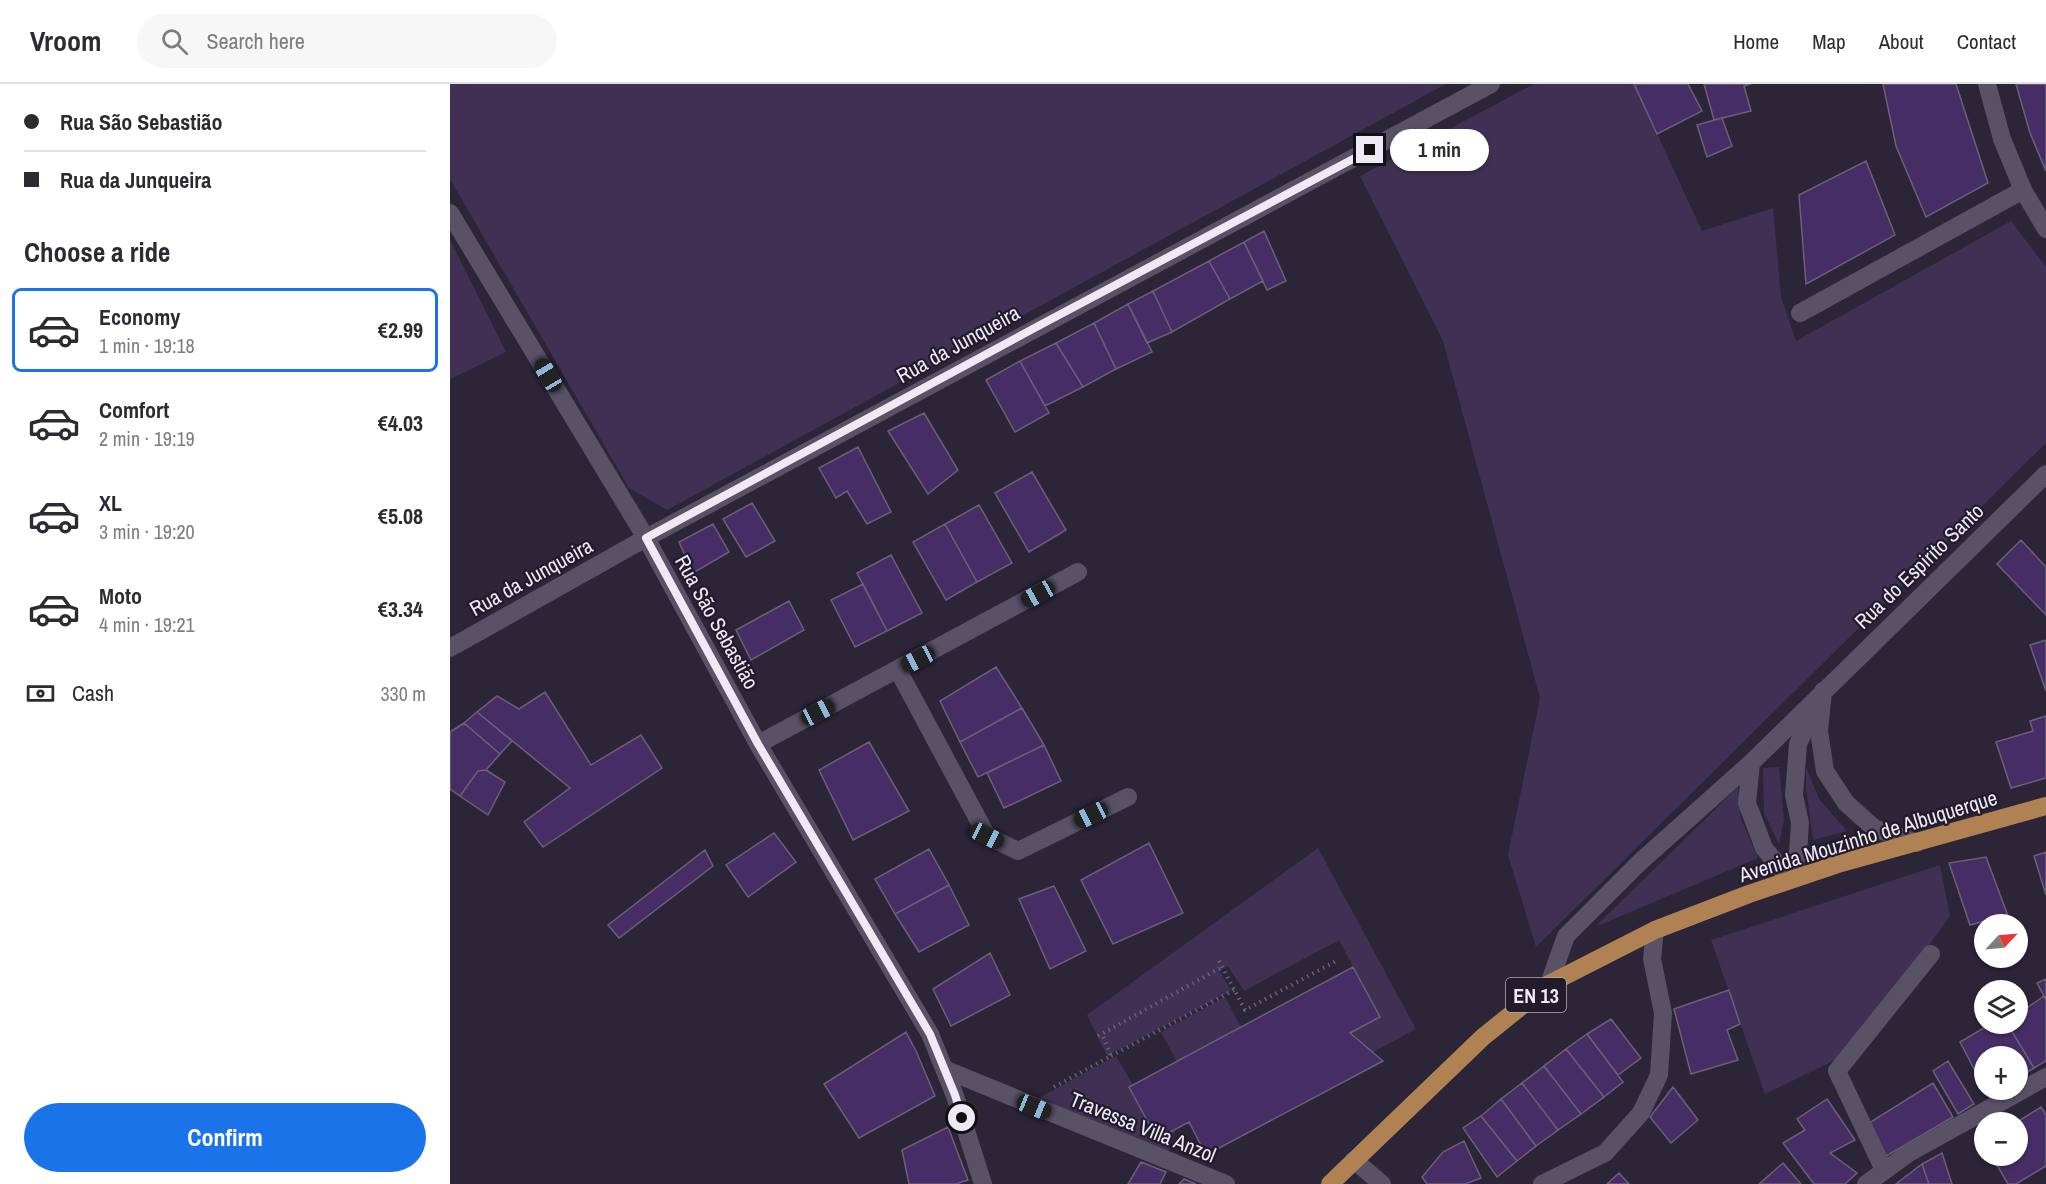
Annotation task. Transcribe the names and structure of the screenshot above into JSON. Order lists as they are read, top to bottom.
{
  "streets": {
    "main road": ["Avenida Mouzinho de Albuquerque", "EN 13"],
    "street": [
      "Rua da Junqueira",
      "Rua do Espirito Santo",
      "Rua São Sebastião",
      "Travessa Villa Anzol"
    ]
  },
  "crossings": [
    ["Rua da Junqueira", "Rua São Sebastião"],
    ["Rua do Espirito Santo", "Avenida Mouzinho de Albuquerque"],
    ["Rua São Sebastião", "Travessa Villa Anzol"]
  ],
  "north": "top right",
  "page": {
    "header": "Vroom",
    "search": "Search here",
    "nav": [
      "Home",
      "Map",
      "About",
      "Contact"
    ],
    "banner": ["Rua São Sebastião", "Rua da Junqueira"],
    "bubble": "1 min",
    "heading": "Choose a ride",
    "list": [
      {
        "name": "Economy",
        "note": "1 min · 19:18",
        "value": "€2.99"
      },
      {
        "name": "Comfort",
        "note": "2 min · 19:19",
        "value": "€4.03"
      },
      {
        "name": "XL",
        "note": "3 min · 19:20",
        "value": "€5.08"
      },
      {
        "name": "Moto",
        "note": "4 min · 19:21",
        "value": "€3.34"
      }
    ],
    "pay": ["Cash", "330 m"],
    "map_buttons": ["+", "−"],
    "buttons": "Confirm"
  }
}
